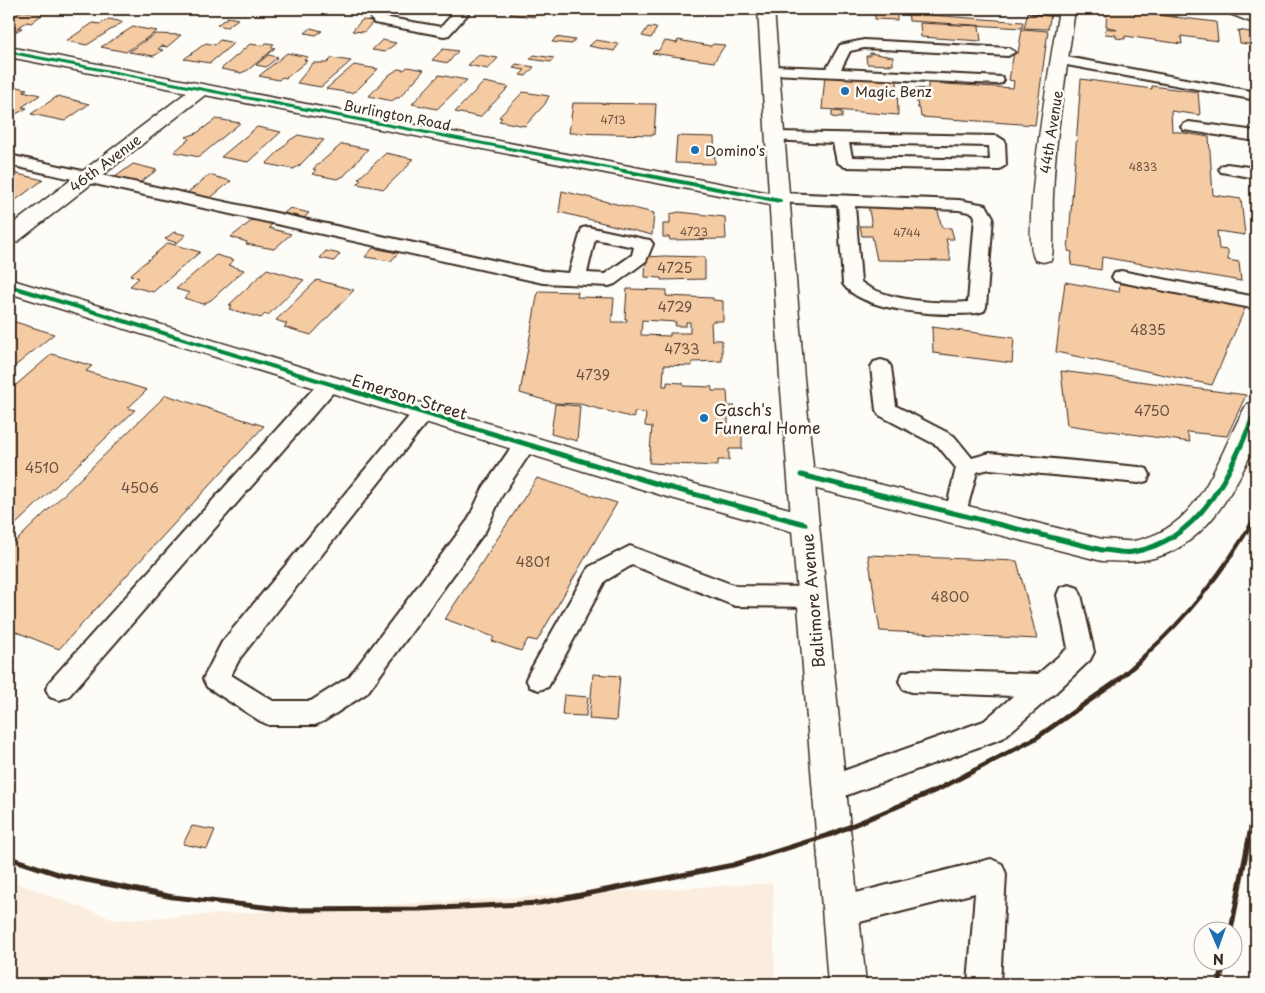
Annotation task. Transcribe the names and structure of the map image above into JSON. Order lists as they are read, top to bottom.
{
  "streets": {
    "street": [
      "Burlington Road",
      "44th Avenue",
      "46th Avenue",
      "Emerson Street",
      "Baltimore Avenue"
    ]
  },
  "crossings": [
    ["Burlington Road", "46th Avenue"],
    ["Burlington Road", "Baltimore Avenue"],
    ["Emerson Street", "Baltimore Avenue"]
  ],
  "places": ["Magic Benz", "Domino's", "Gasch's Funeral Home"],
  "house_numbers": [
    "4713",
    "4833",
    "4723",
    "4744",
    "4725",
    "4729",
    "4835",
    "4733",
    "4739",
    "4750",
    "4510",
    "4506",
    "4801",
    "4800"
  ],
  "north": "bottom"
}
